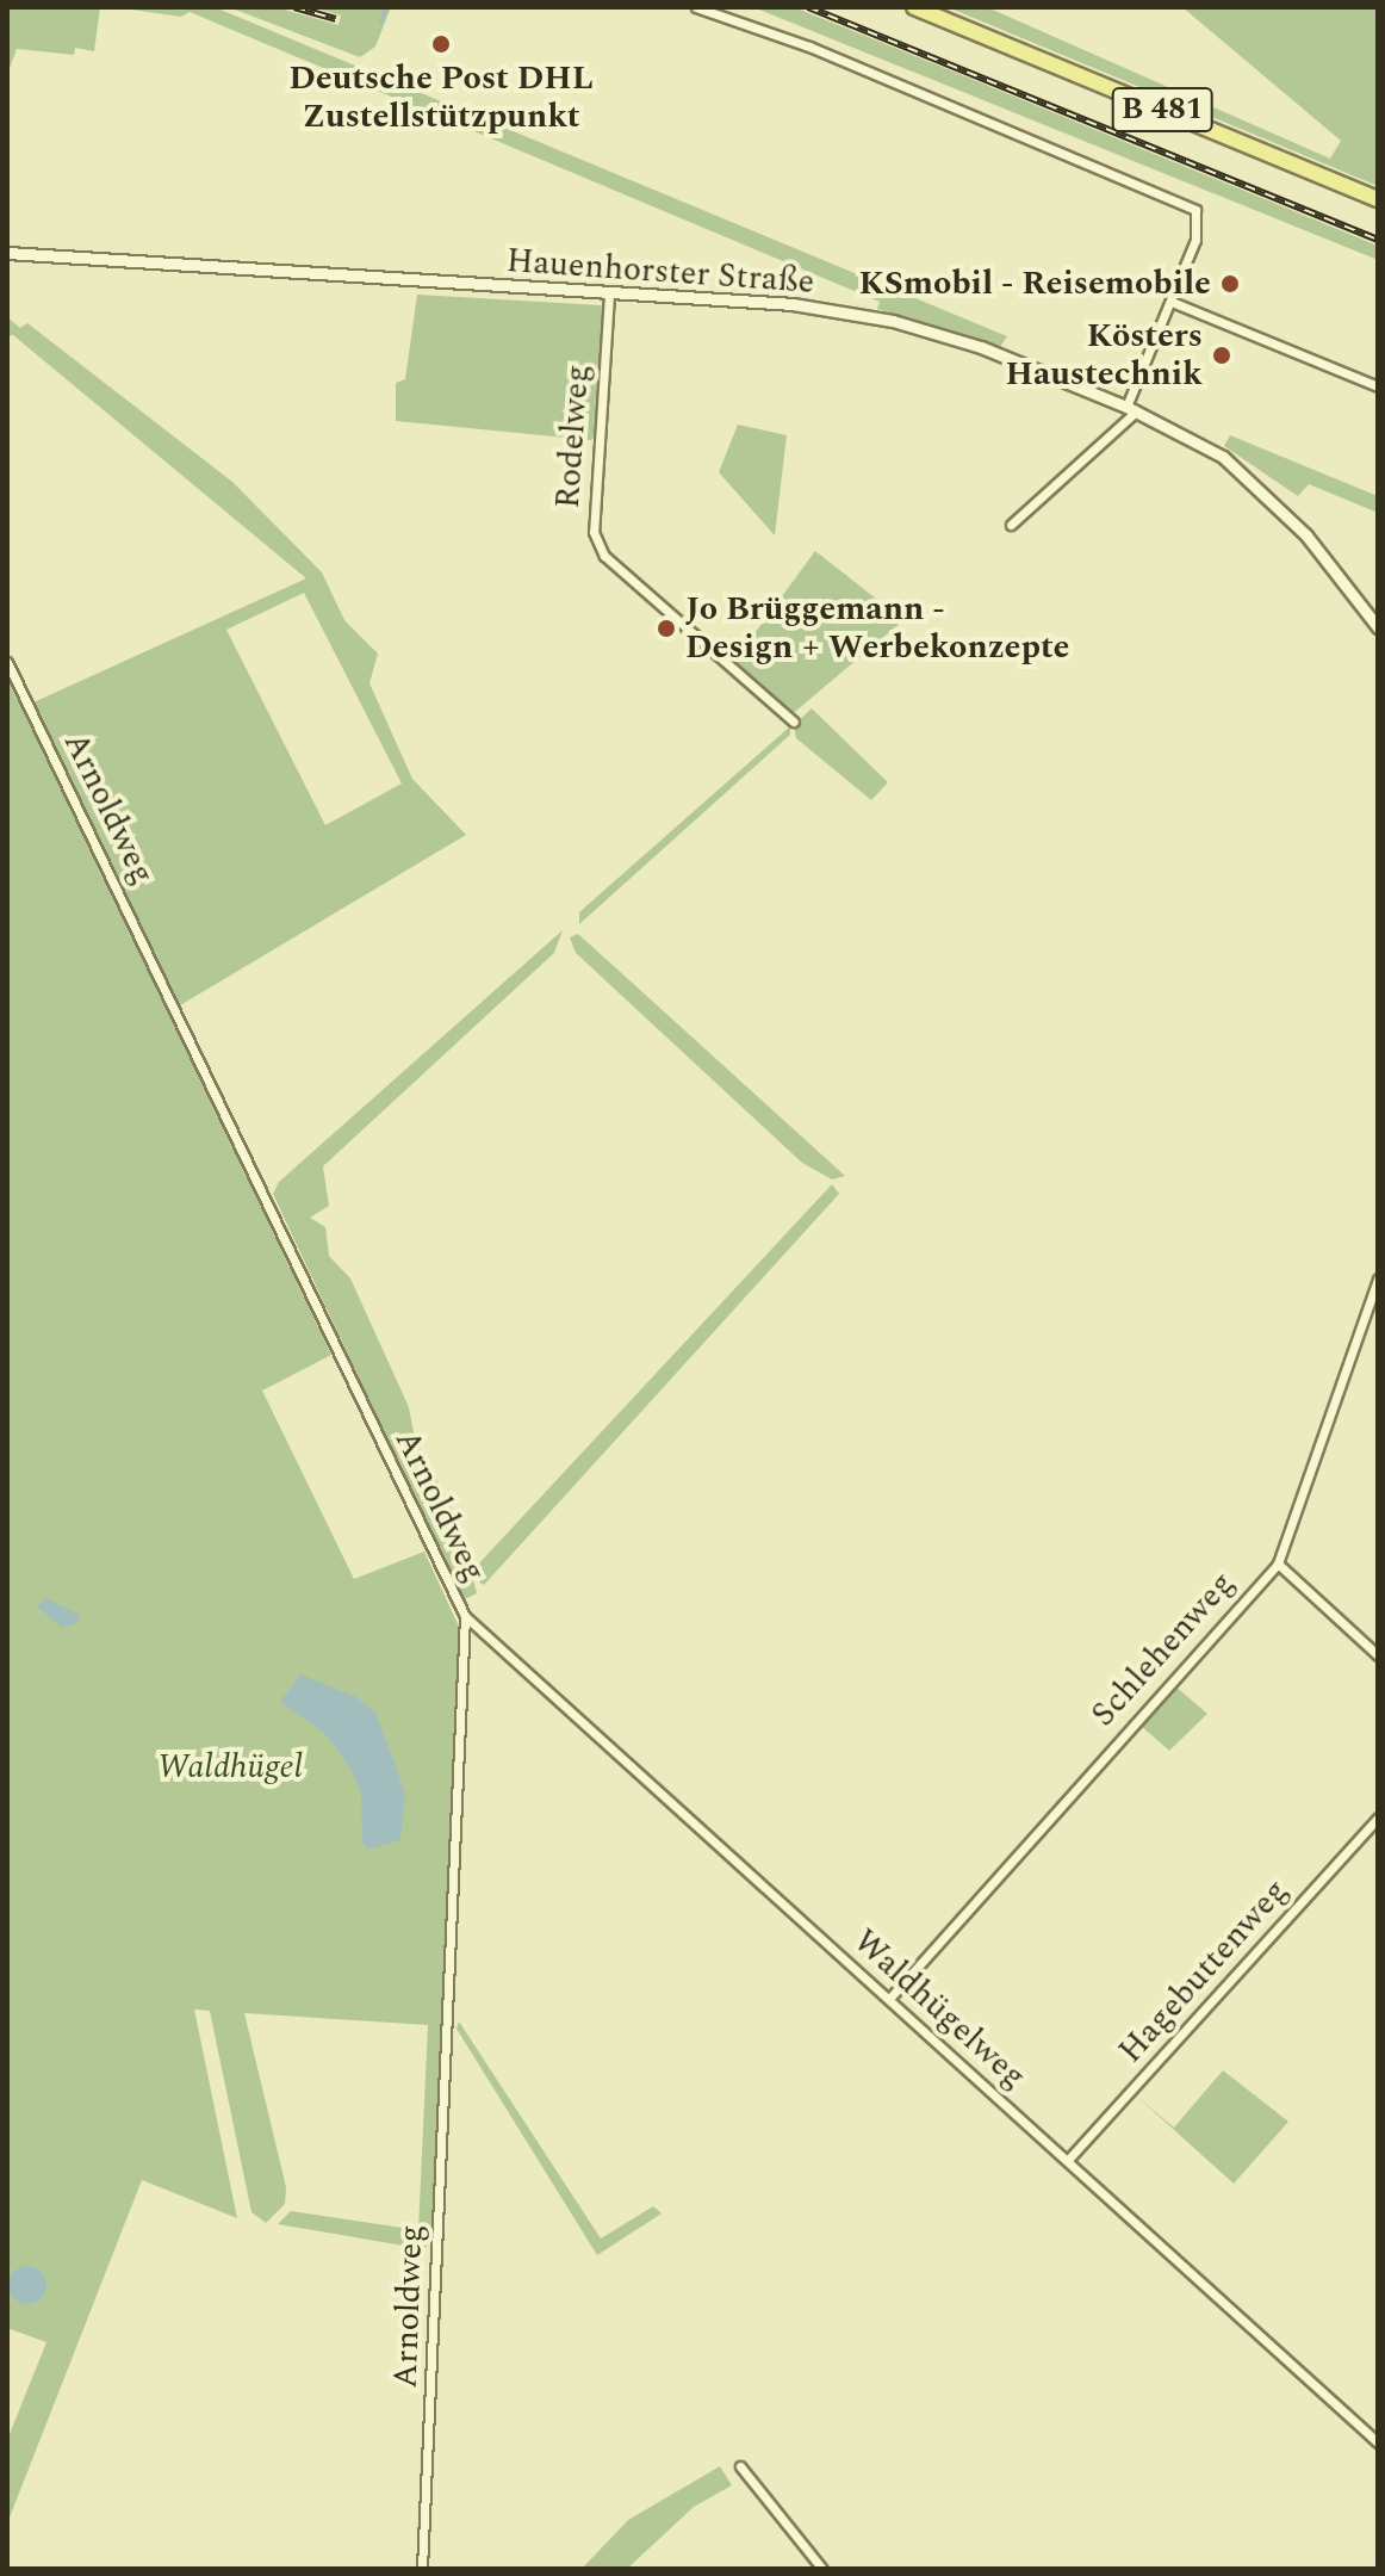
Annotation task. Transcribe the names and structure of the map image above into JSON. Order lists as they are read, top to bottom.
{
  "streets": {
    "main road": ["B 481"],
    "street": [
      "Hauenhorster Straße",
      "Rodelweg",
      "Arnoldweg",
      "Schlehenweg",
      "Hagebuttenweg",
      "Waldhügelweg"
    ]
  },
  "crossings": [
    ["Hauenhorster Straße", "Rodelweg"],
    ["Arnoldweg", "Waldhügelweg"],
    ["Schlehenweg", "Waldhügelweg"],
    ["Hagebuttenweg", "Waldhügelweg"]
  ],
  "parks": ["Waldhügel"],
  "places": [
    "Deutsche Post DHL Zustellstützpunkt",
    "KSmobil - Reisemobile",
    "Kösters Haustechnik",
    "Jo Brüggemann - Design + Werbekonzepte"
  ]
}
